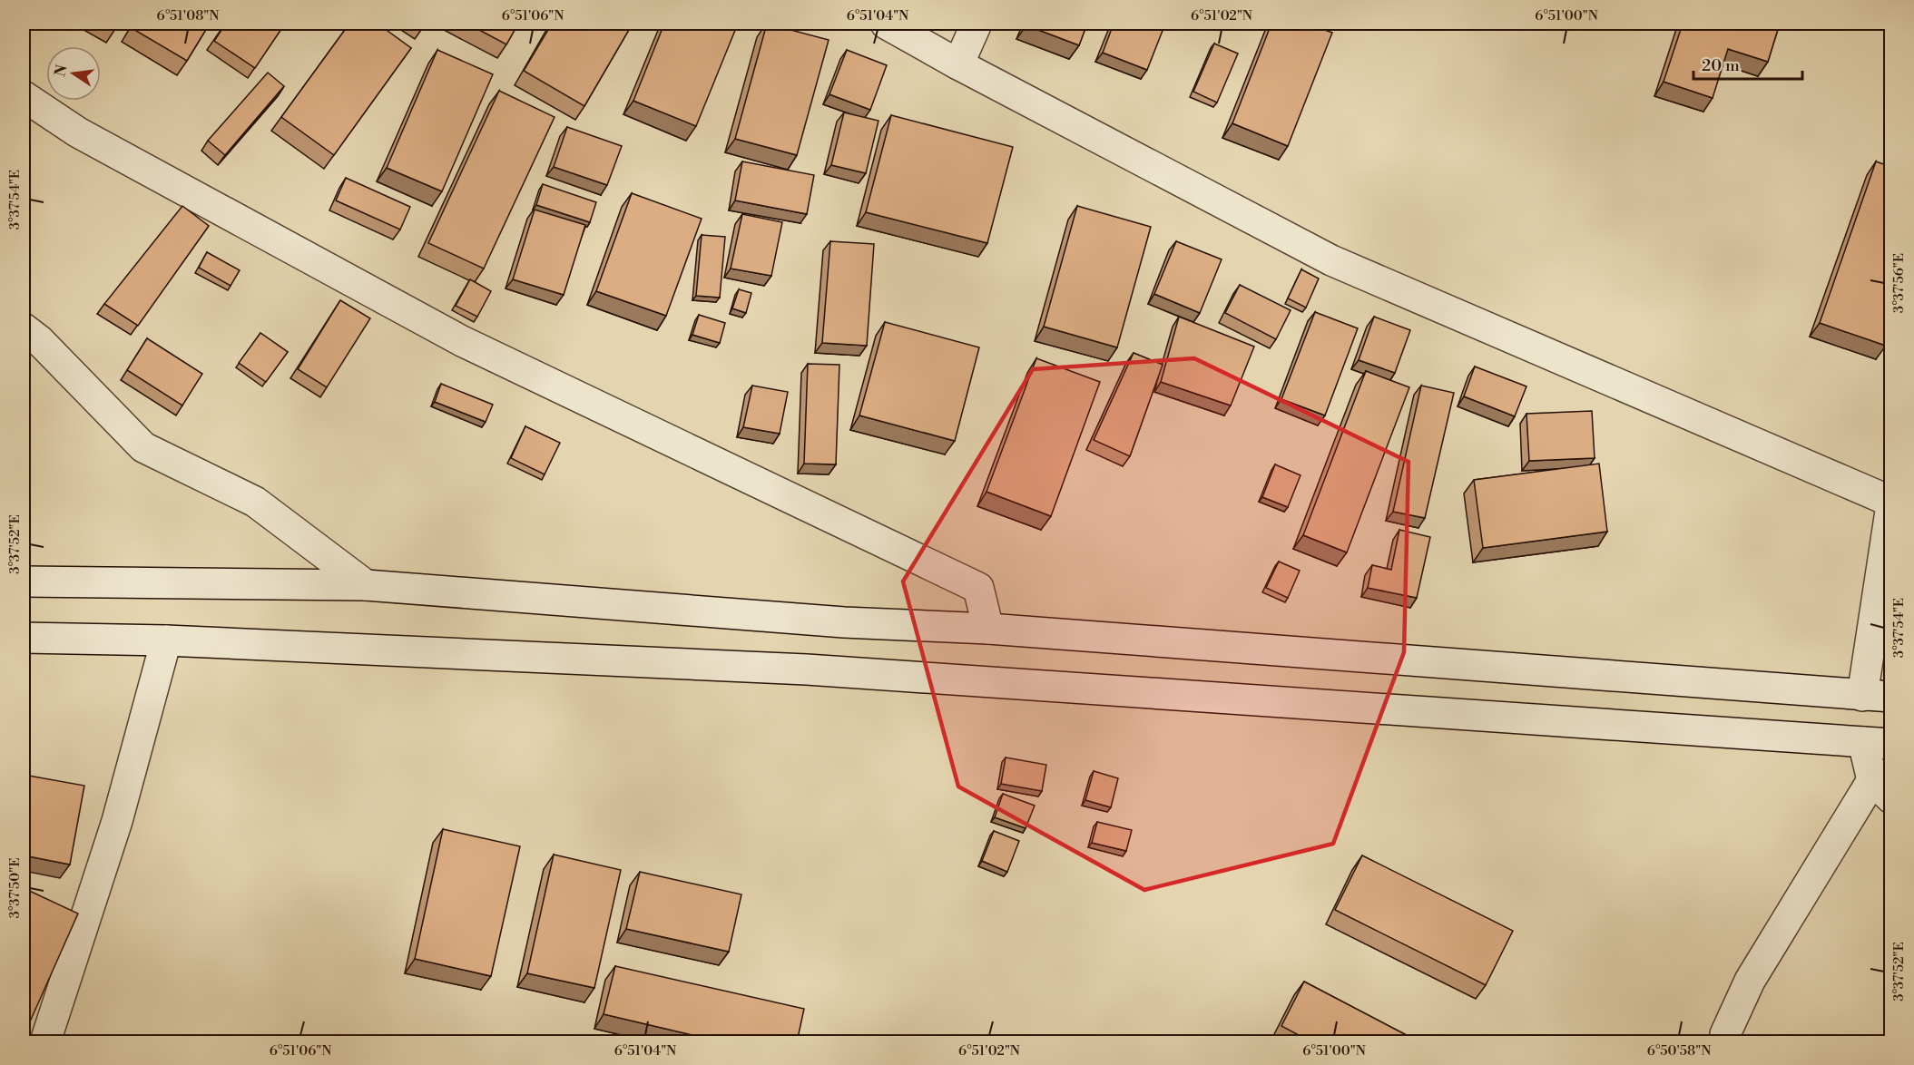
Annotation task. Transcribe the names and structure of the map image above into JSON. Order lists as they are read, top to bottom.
{
  "scale_bar": "20 m",
  "north": "left",
  "coordinates": [
    "6°51'08\"N",
    "6°51'06\"N",
    "6°51'04\"N",
    "6°51'02\"N",
    "6°51'00\"N",
    "3°37'54\"E",
    "3°37'56\"E",
    "3°37'52\"E",
    "3°37'50\"E",
    "6°50'58\"N"
  ]
}
